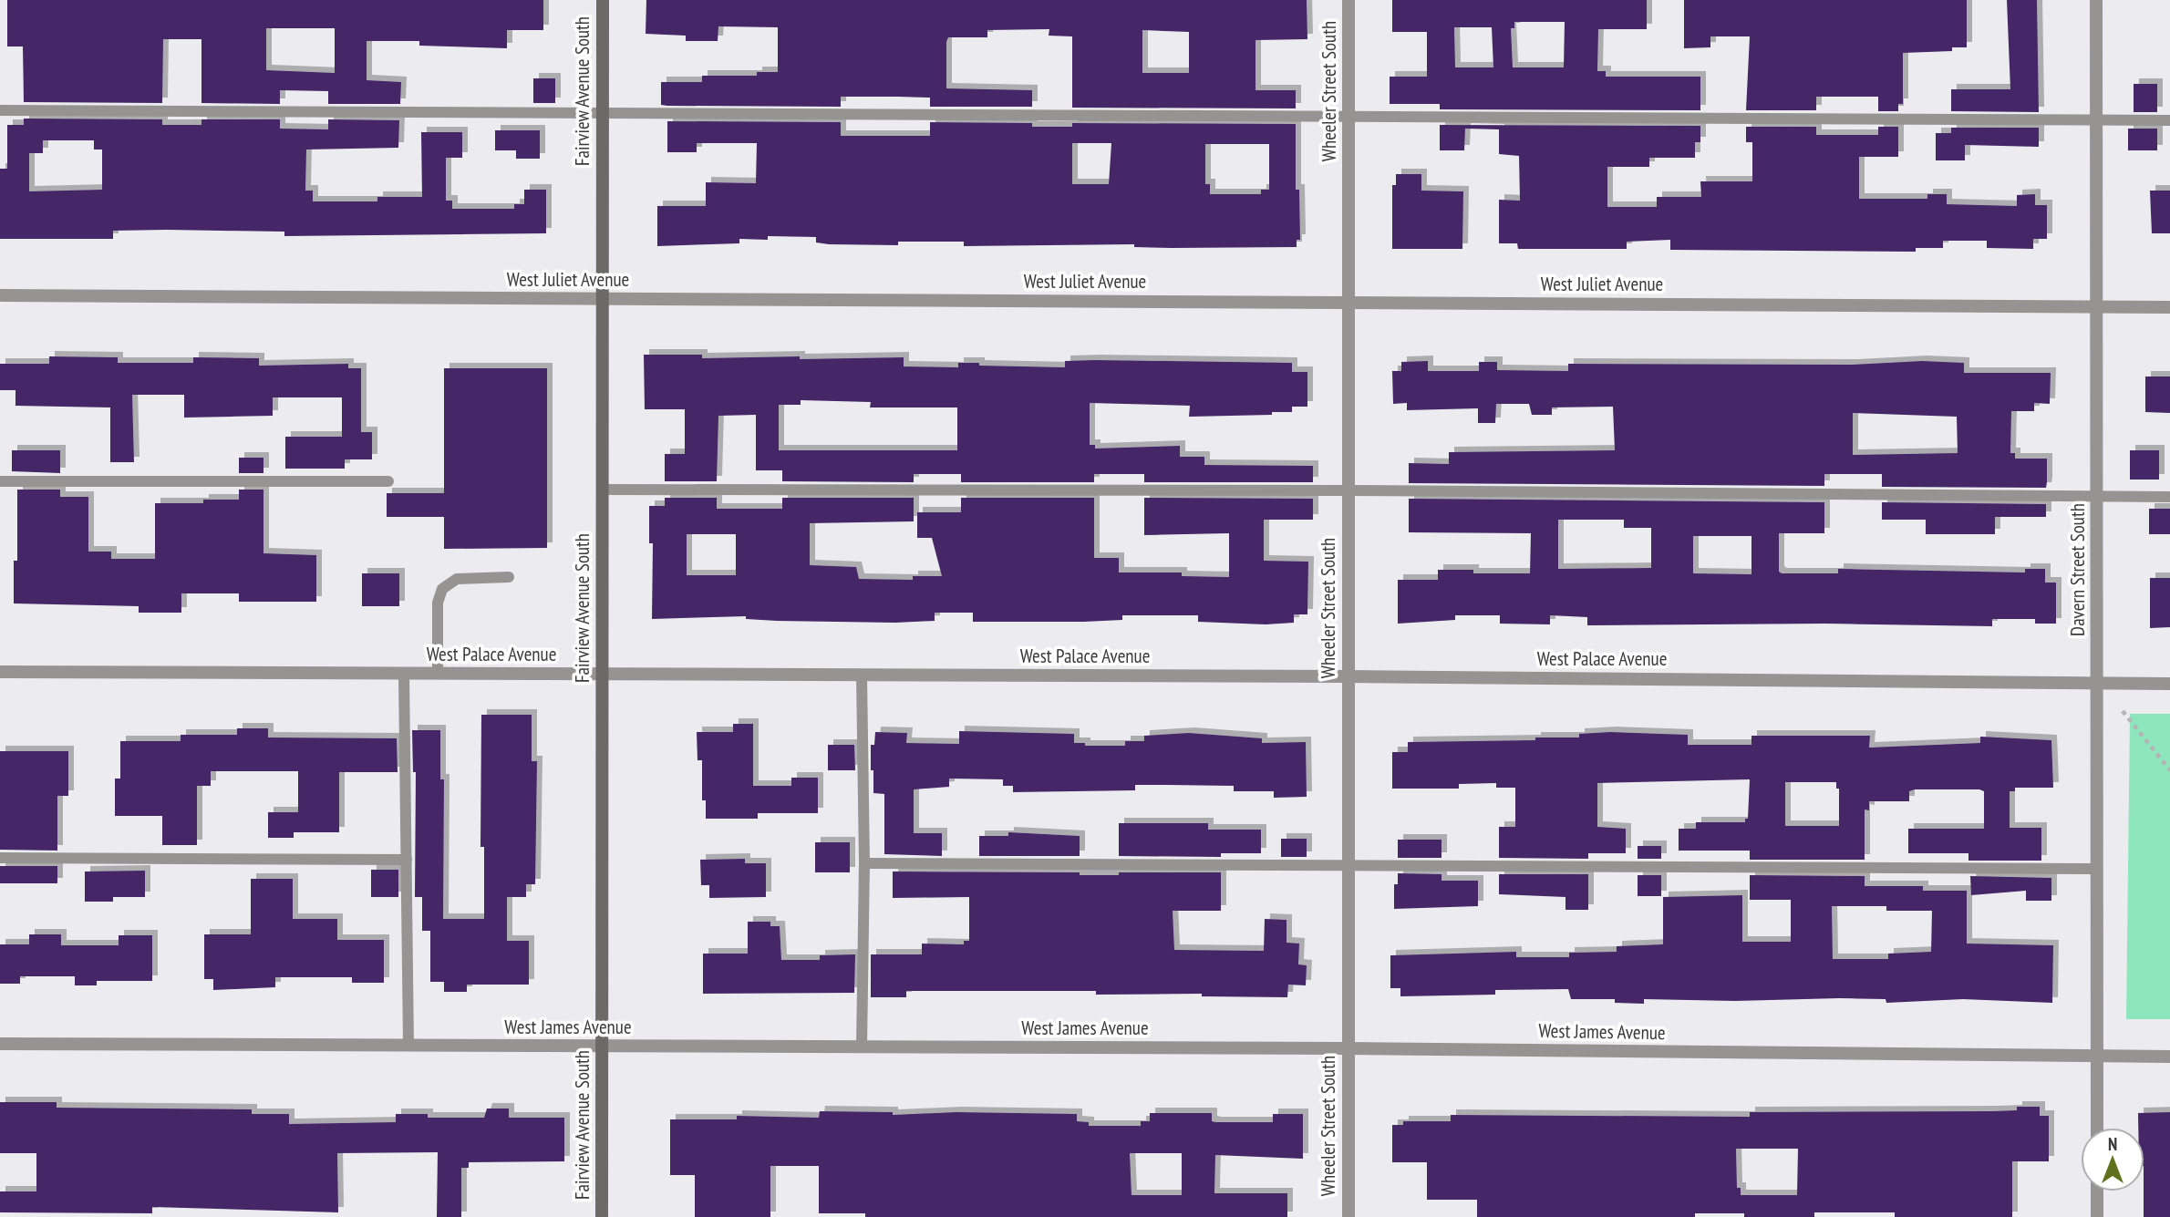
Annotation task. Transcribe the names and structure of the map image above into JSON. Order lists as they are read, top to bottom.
{
  "streets": {
    "street": [
      "Fairview Avenue South",
      "Wheeler Street South",
      "West Juliet Avenue",
      "Davern Street South",
      "West Palace Avenue",
      "West James Avenue"
    ]
  },
  "crossings": [
    ["Fairview Avenue South", "West Juliet Avenue"],
    ["Fairview Avenue South", "West Palace Avenue"],
    ["Fairview Avenue South", "West James Avenue"],
    ["Wheeler Street South", "West Juliet Avenue"],
    ["Wheeler Street South", "West Palace Avenue"],
    ["Wheeler Street South", "West James Avenue"],
    ["West Juliet Avenue", "Davern Street South"],
    ["Davern Street South", "West Palace Avenue"],
    ["Davern Street South", "West James Avenue"]
  ],
  "north": "top"
}
